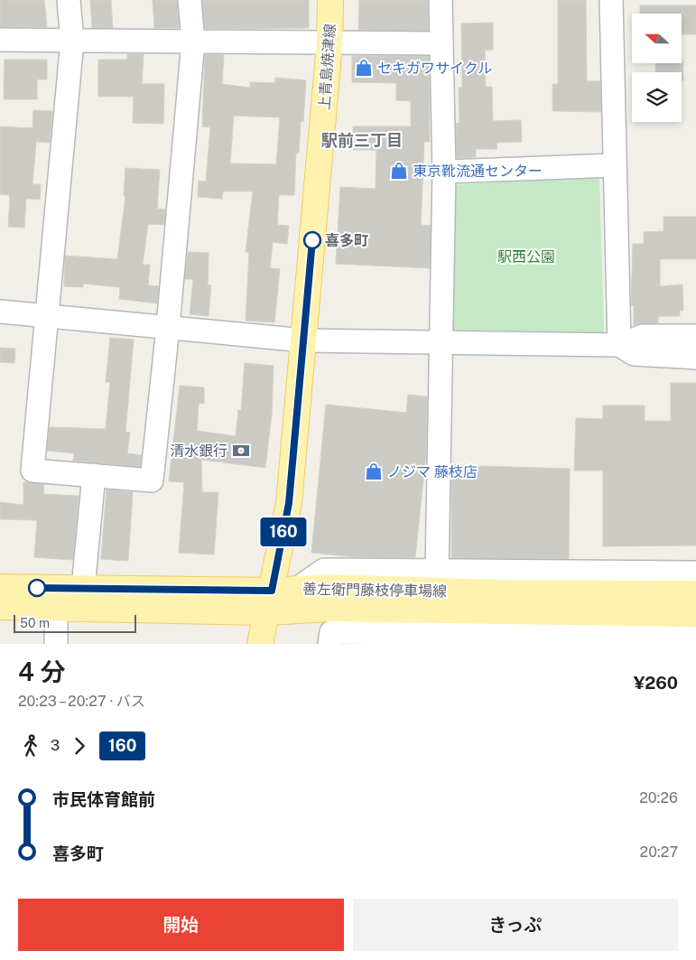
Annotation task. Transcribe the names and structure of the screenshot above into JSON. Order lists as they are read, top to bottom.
{
  "streets": {
    "main road": ["上青島焼津線", "善左衛門藤枝停車場線"]
  },
  "crossings": [
    ["上青島焼津線", "善左衛門藤枝停車場線"]
  ],
  "districts": ["駅前三丁目"],
  "parks": ["駅西公園"],
  "places": {
    "shop": ["セキガワサイクル", "東京靴流通センター", "ノジマ 藤枝店"],
    "other": ["喜多町"],
    "bank": ["清水銀行"]
  },
  "lines": ["bus line 160"],
  "scale_bar": "50 m",
  "north": "left",
  "page": {
    "on_map": "160",
    "scale": "50 m",
    "heading": ["4 分", "20:23 – 20:27 · バス", "¥260"],
    "legs": ["3", "160"],
    "list": [
      {
        "name": "市民体育館前",
        "value": "20:26"
      },
      {
        "name": "喜多町",
        "value": "20:27"
      }
    ],
    "buttons": ["開始", "きっぷ"]
  }
}
